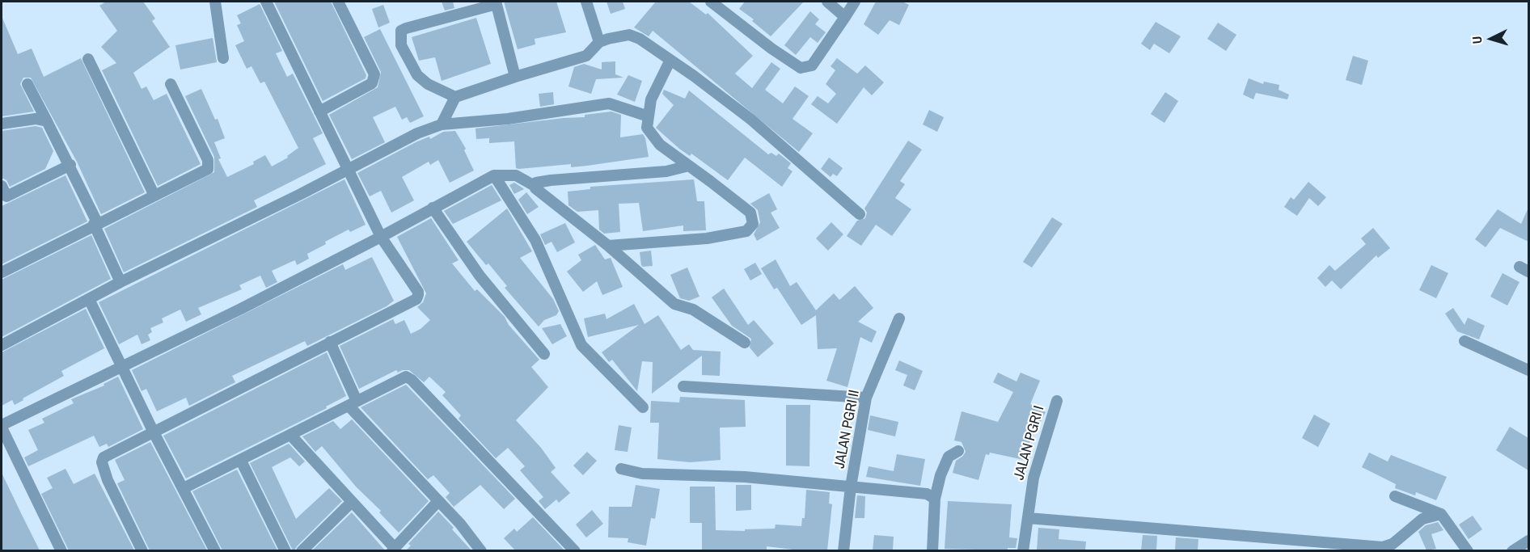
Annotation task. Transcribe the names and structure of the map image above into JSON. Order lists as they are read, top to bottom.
{
  "streets": {
    "street": ["JALAN PGRI II", "JALAN PGRI I"]
  },
  "north": "left"
}
